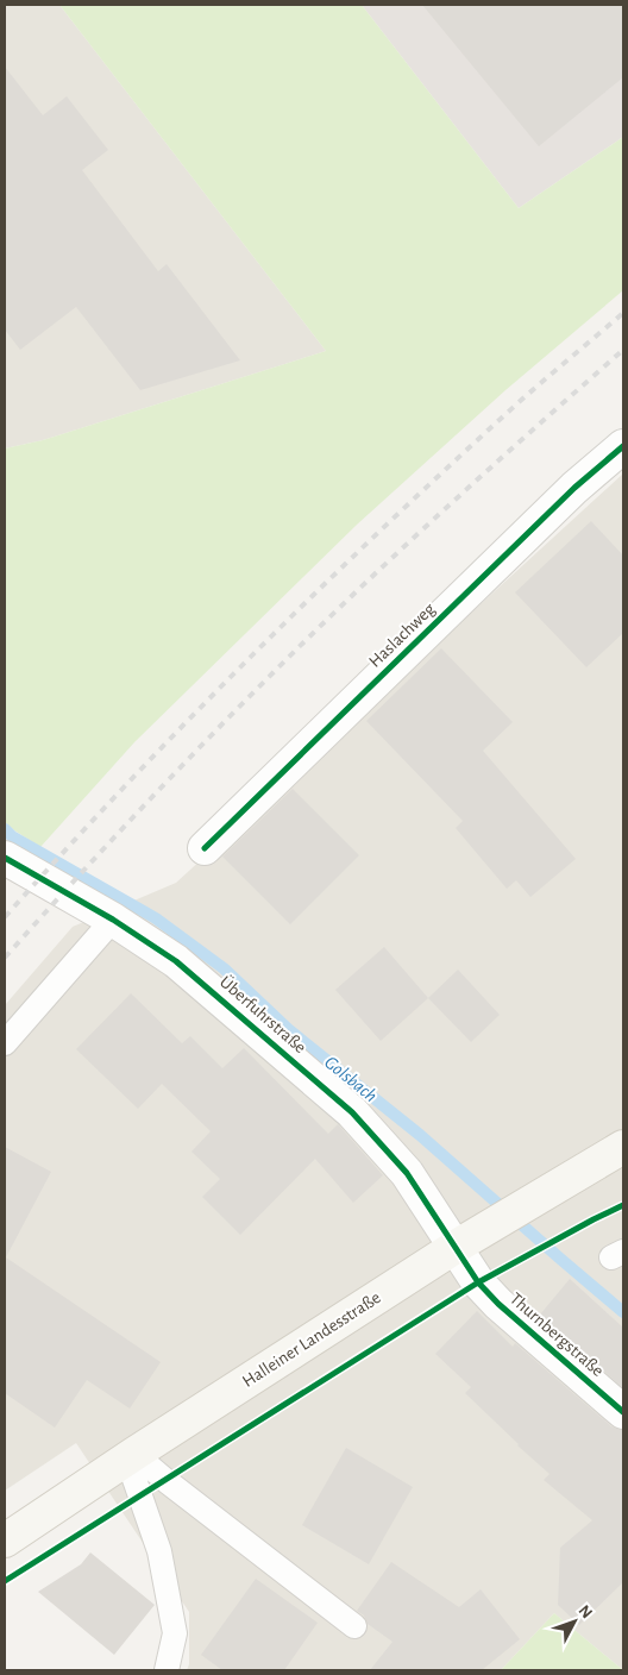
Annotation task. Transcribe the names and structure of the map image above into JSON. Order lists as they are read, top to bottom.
{
  "streets": {
    "main road": ["Halleiner Landesstraße"],
    "street": ["Haslachweg", "Überfuhrstraße", "Thurnbergstraße"]
  },
  "crossings": [
    ["Überfuhrstraße", "Thurnbergstraße"],
    ["Überfuhrstraße", "Halleiner Landesstraße"],
    ["Thurnbergstraße", "Halleiner Landesstraße"]
  ],
  "water": ["Golsbach"],
  "north": "top right"
}
